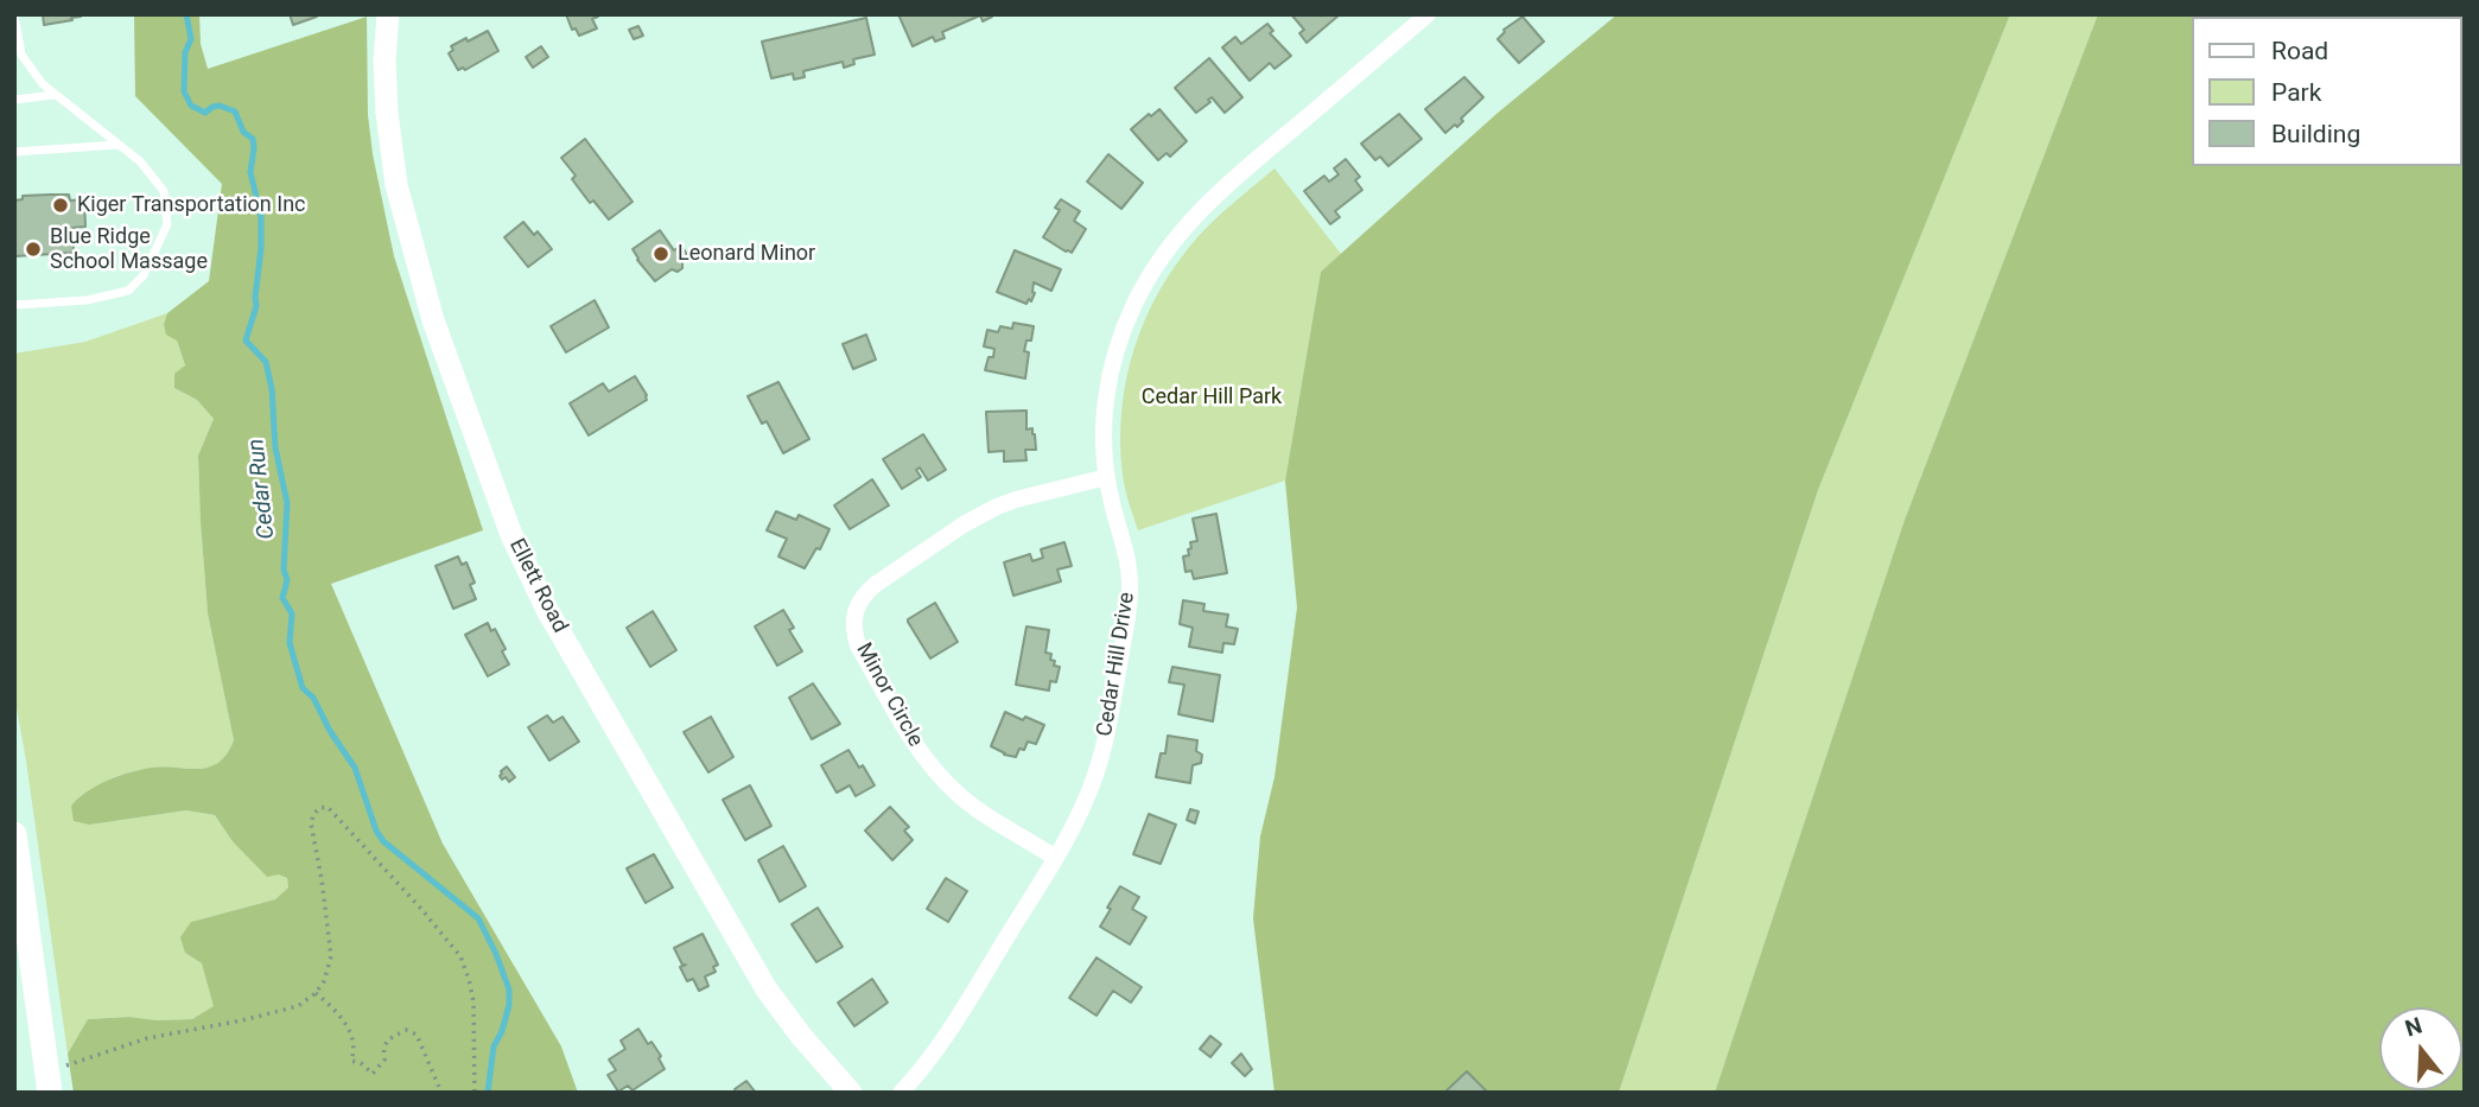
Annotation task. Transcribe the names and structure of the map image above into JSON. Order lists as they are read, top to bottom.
{
  "streets": {
    "street": ["Ellett Road", "Cedar Hill Drive", "Minor Circle"]
  },
  "crossings": [
    ["Cedar Hill Drive", "Minor Circle"]
  ],
  "water": ["Cedar Run"],
  "parks": ["Cedar Hill Park"],
  "places": ["Kiger Transportation Inc", "Blue Ridge School Massage", "Leonard Minor"],
  "legend": ["Road", "Park", "Building"],
  "north": "top"
}
